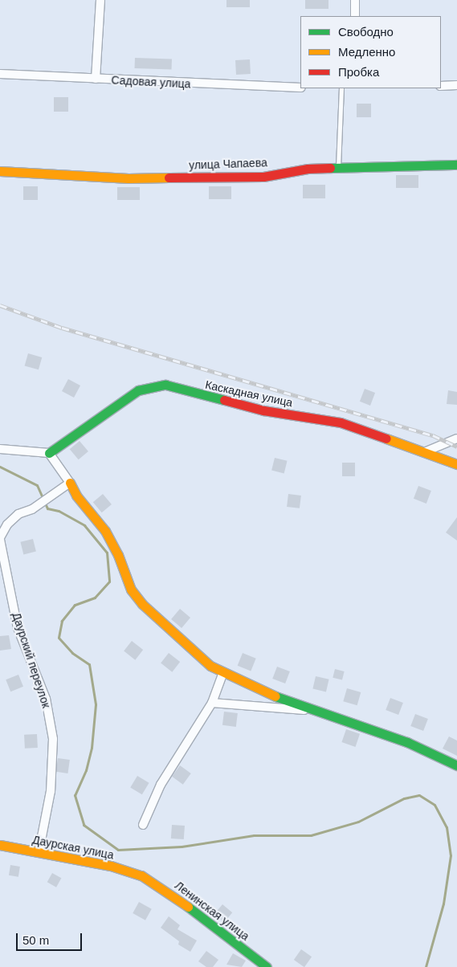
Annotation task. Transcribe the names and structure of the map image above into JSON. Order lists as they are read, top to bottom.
{
  "streets": {
    "street": [
      "Садовая улица",
      "улица Чапаева",
      "Каскадная улица",
      "Даурский переулок",
      "Даурская улица",
      "Ленинская улица"
    ]
  },
  "crossings": [
    ["Даурский переулок", "Даурская улица"],
    ["Даурская улица", "Ленинская улица"]
  ],
  "legend": ["Свободно", "Медленно", "Пробка"],
  "scale_bar": "50 m"
}
